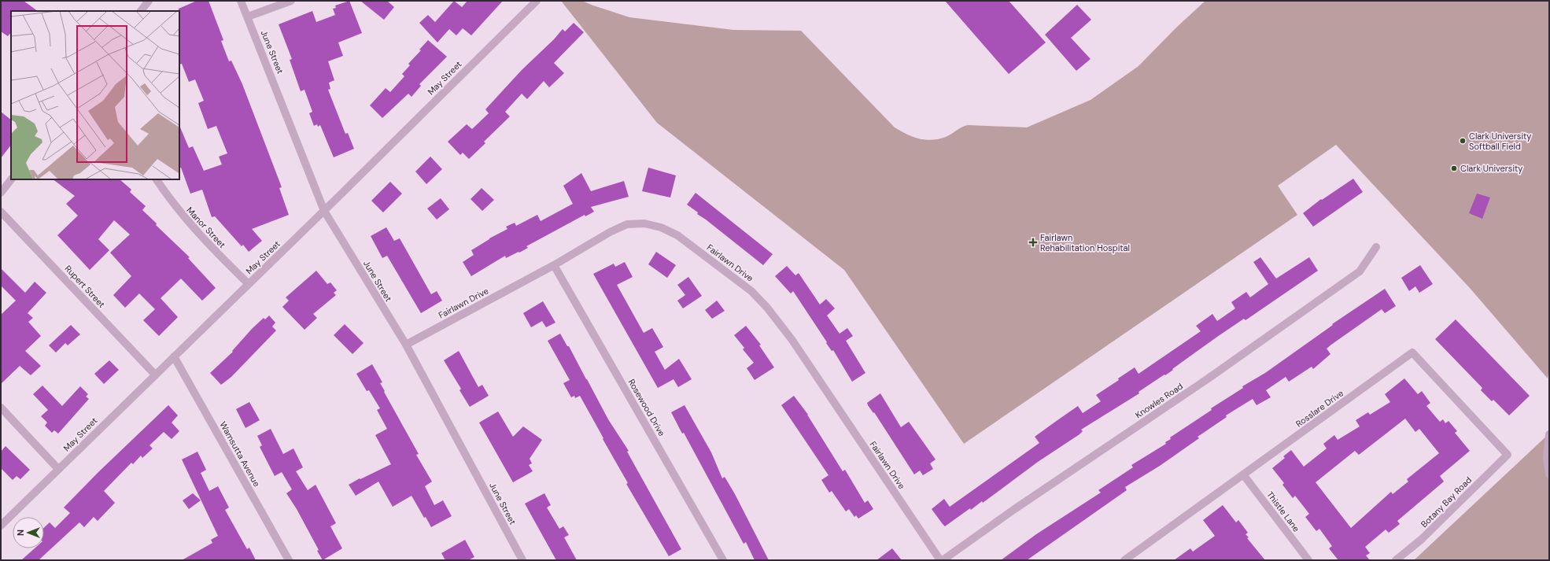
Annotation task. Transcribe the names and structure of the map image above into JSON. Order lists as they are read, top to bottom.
{
  "streets": {
    "street": [
      "June Street",
      "May Street",
      "Manor Street",
      "Fairlawn Drive",
      "Rupert Street",
      "Knowles Road",
      "Rosewood Drive",
      "Rosslare Drive",
      "Wamsutta Avenue",
      "Botany Bay Road",
      "Thistle Lane"
    ]
  },
  "crossings": [
    ["June Street", "May Street"],
    ["June Street", "Fairlawn Drive"],
    ["May Street", "Manor Street"],
    ["May Street", "Rupert Street"],
    ["May Street", "Wamsutta Avenue"],
    ["Fairlawn Drive", "Rosewood Drive"],
    ["Rosslare Drive", "Botany Bay Road"],
    ["Rosslare Drive", "Thistle Lane"]
  ],
  "places": {
    "other": ["Clark University Softball Field", "Clark University"],
    "health": ["Fairlawn Rehabilitation Hospital"]
  },
  "north": "left"
}
